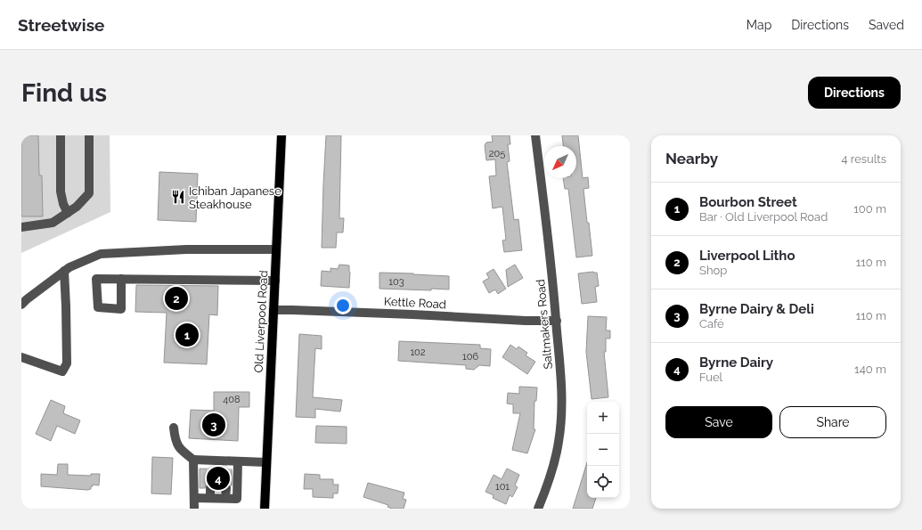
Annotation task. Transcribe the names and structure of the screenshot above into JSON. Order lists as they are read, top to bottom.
{
  "streets": {
    "main road": ["Old Liverpool Road"],
    "street": ["Kettle Road", "Saltmakers Road"]
  },
  "crossings": [
    ["Kettle Road", "Old Liverpool Road"],
    ["Kettle Road", "Saltmakers Road"]
  ],
  "places": {
    "restaurant": ["Ichiban Japanese Steakhouse"]
  },
  "house_numbers": [
    "205",
    "103",
    "102",
    "106",
    "408",
    "101"
  ],
  "north": "bottom left",
  "page": {
    "header": "Streetwise",
    "nav": ["Map", "Directions", "Saved"],
    "buttons": [
      "Directions",
      ["Save", "Share"]
    ],
    "title": "Find us",
    "heading": ["Nearby", "4 results"],
    "list": [
      {
        "mark": "1",
        "name": "Bourbon Street",
        "note": "Bar · Old Liverpool Road",
        "value": "100 m"
      },
      {
        "mark": "2",
        "name": "Liverpool Litho",
        "note": "Shop",
        "value": "110 m"
      },
      {
        "mark": "3",
        "name": "Byrne Dairy & Deli",
        "note": "Café",
        "value": "110 m"
      },
      {
        "mark": "4",
        "name": "Byrne Dairy",
        "note": "Fuel",
        "value": "140 m"
      }
    ],
    "pins": [
      "2",
      "1",
      "3",
      "4"
    ],
    "map_buttons": ["+", "−"]
  }
}
